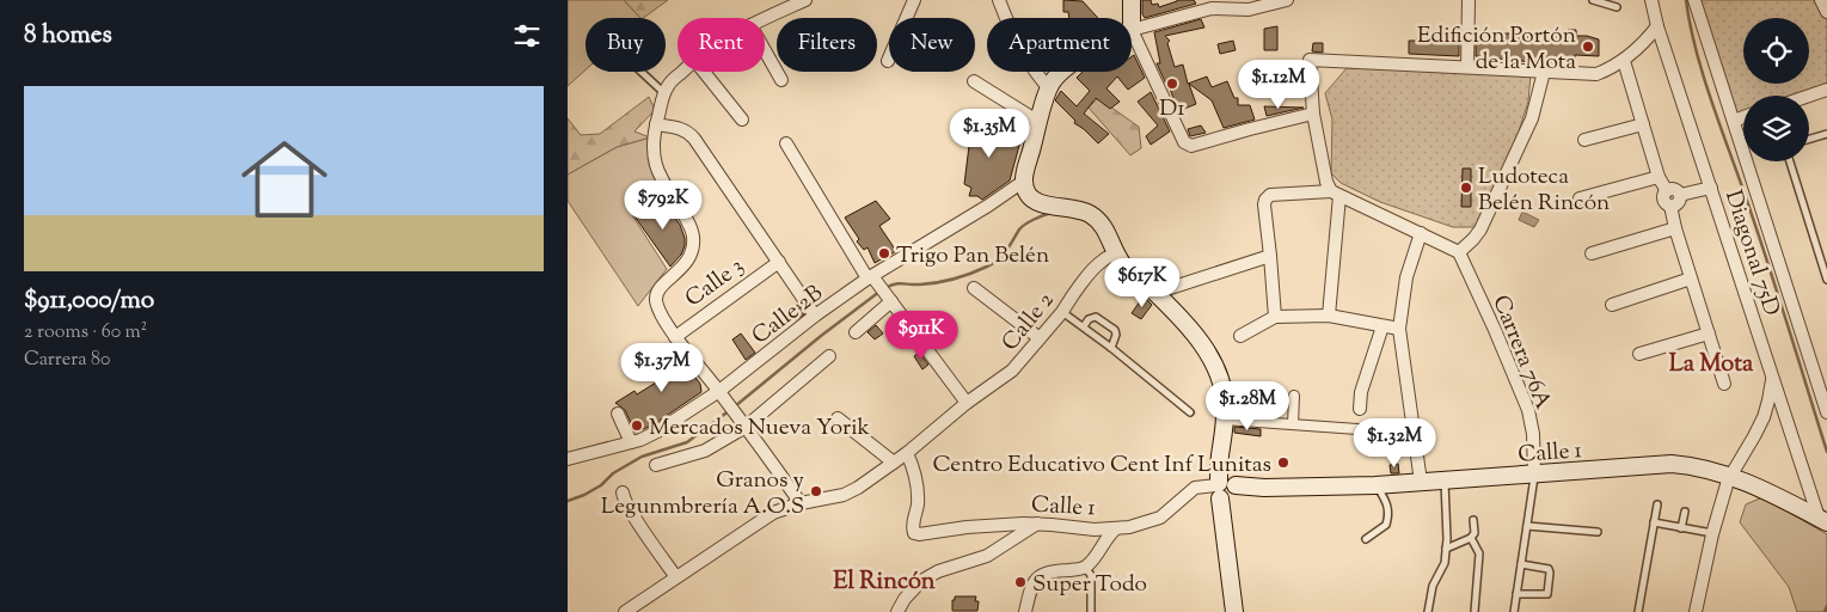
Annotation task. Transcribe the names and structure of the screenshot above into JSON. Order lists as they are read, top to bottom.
{
  "streets": {
    "main road": ["Calle 1"],
    "street": [
      "Diagonal 75D",
      "Calle 3",
      "Calle 2B",
      "Calle 2",
      "Carrera 76A"
    ]
  },
  "crossings": [
    ["Diagonal 75D", "Calle 1"],
    ["Calle 2", "Calle 1"],
    ["Carrera 76A", "Calle 1"]
  ],
  "districts": ["La Mota", "El Rincón"],
  "places": [
    "Edifición Portón de la Mota",
    "D1",
    "Ludoteca Belén Rincón",
    "Trigo Pan Belén",
    "Mercados Nueva Yorik",
    "Centro Educativo Cent Inf Lunitas",
    "Granos y Legunmbrería A.O.S",
    "Super Todo"
  ],
  "page": {
    "heading": "8 homes",
    "chip": [
      "Buy",
      "Rent",
      "Filters",
      "New",
      "Apartment"
    ],
    "price": [
      "$1.12M",
      "$1.35M",
      "$792K",
      "$617K",
      "$911K",
      "$1.37M",
      "$1.28M",
      "$1.32M"
    ],
    "list": [
      {
        "name": "$911,000/mo",
        "note": "2 rooms · 60 m² · Carrera 80"
      }
    ]
  }
}
